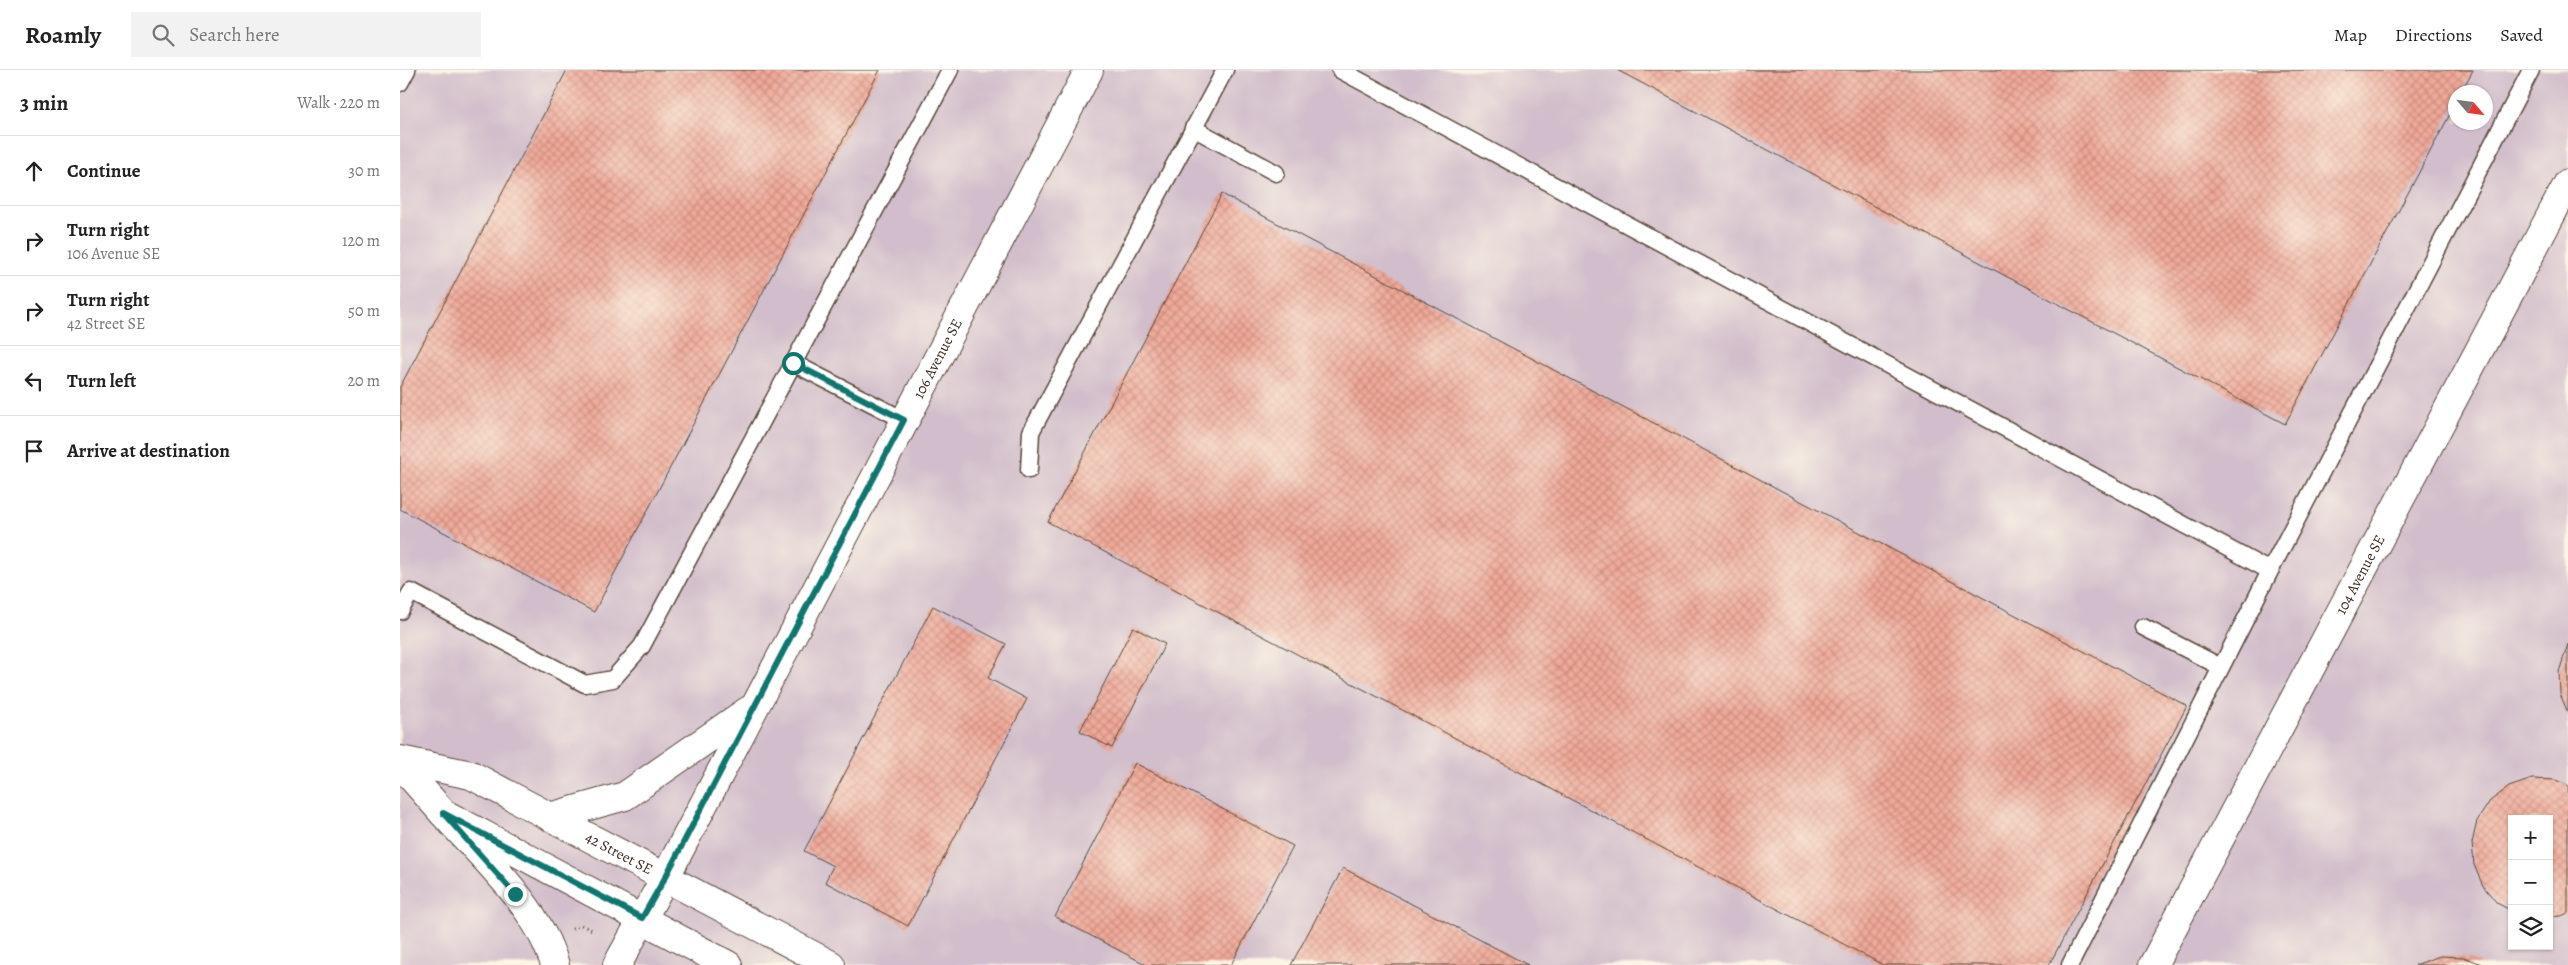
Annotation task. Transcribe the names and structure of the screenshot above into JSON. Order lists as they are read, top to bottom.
{
  "streets": {
    "street": ["106 Avenue SE", "104 Avenue SE", "42 Street SE"]
  },
  "crossings": [
    ["106 Avenue SE", "42 Street SE"]
  ],
  "north": "bottom right",
  "page": {
    "header": "Roamly",
    "search": "Search here",
    "nav": ["Map", "Directions", "Saved"],
    "heading": ["3 min", "Walk · 220 m"],
    "list": [
      ["Continue", "30 m"],
      ["Turn right", "106 Avenue SE", "120 m"],
      ["Turn right", "42 Street SE", "50 m"],
      ["Turn left", "20 m"],
      "Arrive at destination"
    ],
    "map_buttons": ["+", "−"]
  }
}
